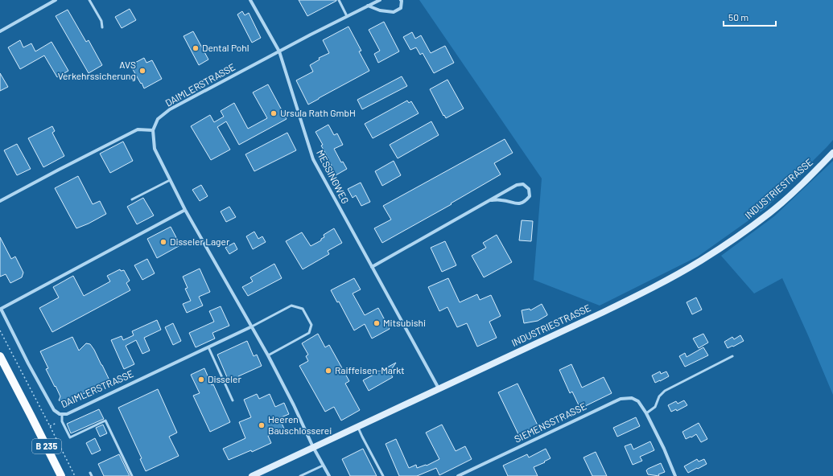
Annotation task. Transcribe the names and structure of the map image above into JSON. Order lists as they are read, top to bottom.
{
  "streets": {
    "main road": ["B 235"],
    "street": [
      "DAIMLERSTRASSE",
      "MESSINGWEG",
      "INDUSTRIESTRASSE",
      "SIEMENSSTRASSE"
    ]
  },
  "crossings": [
    ["DAIMLERSTRASSE", "MESSINGWEG"],
    ["MESSINGWEG", "INDUSTRIESTRASSE"]
  ],
  "places": [
    "Dental Pohl",
    "AVS Verkehrssicherung",
    "Ursula Rath GmbH",
    "Disseler Lager",
    "Mitsubishi",
    "Raiffeisen-Markt",
    "Disseler",
    "Heeren Bauschlosserei"
  ],
  "scale_bar": "50 m"
}
